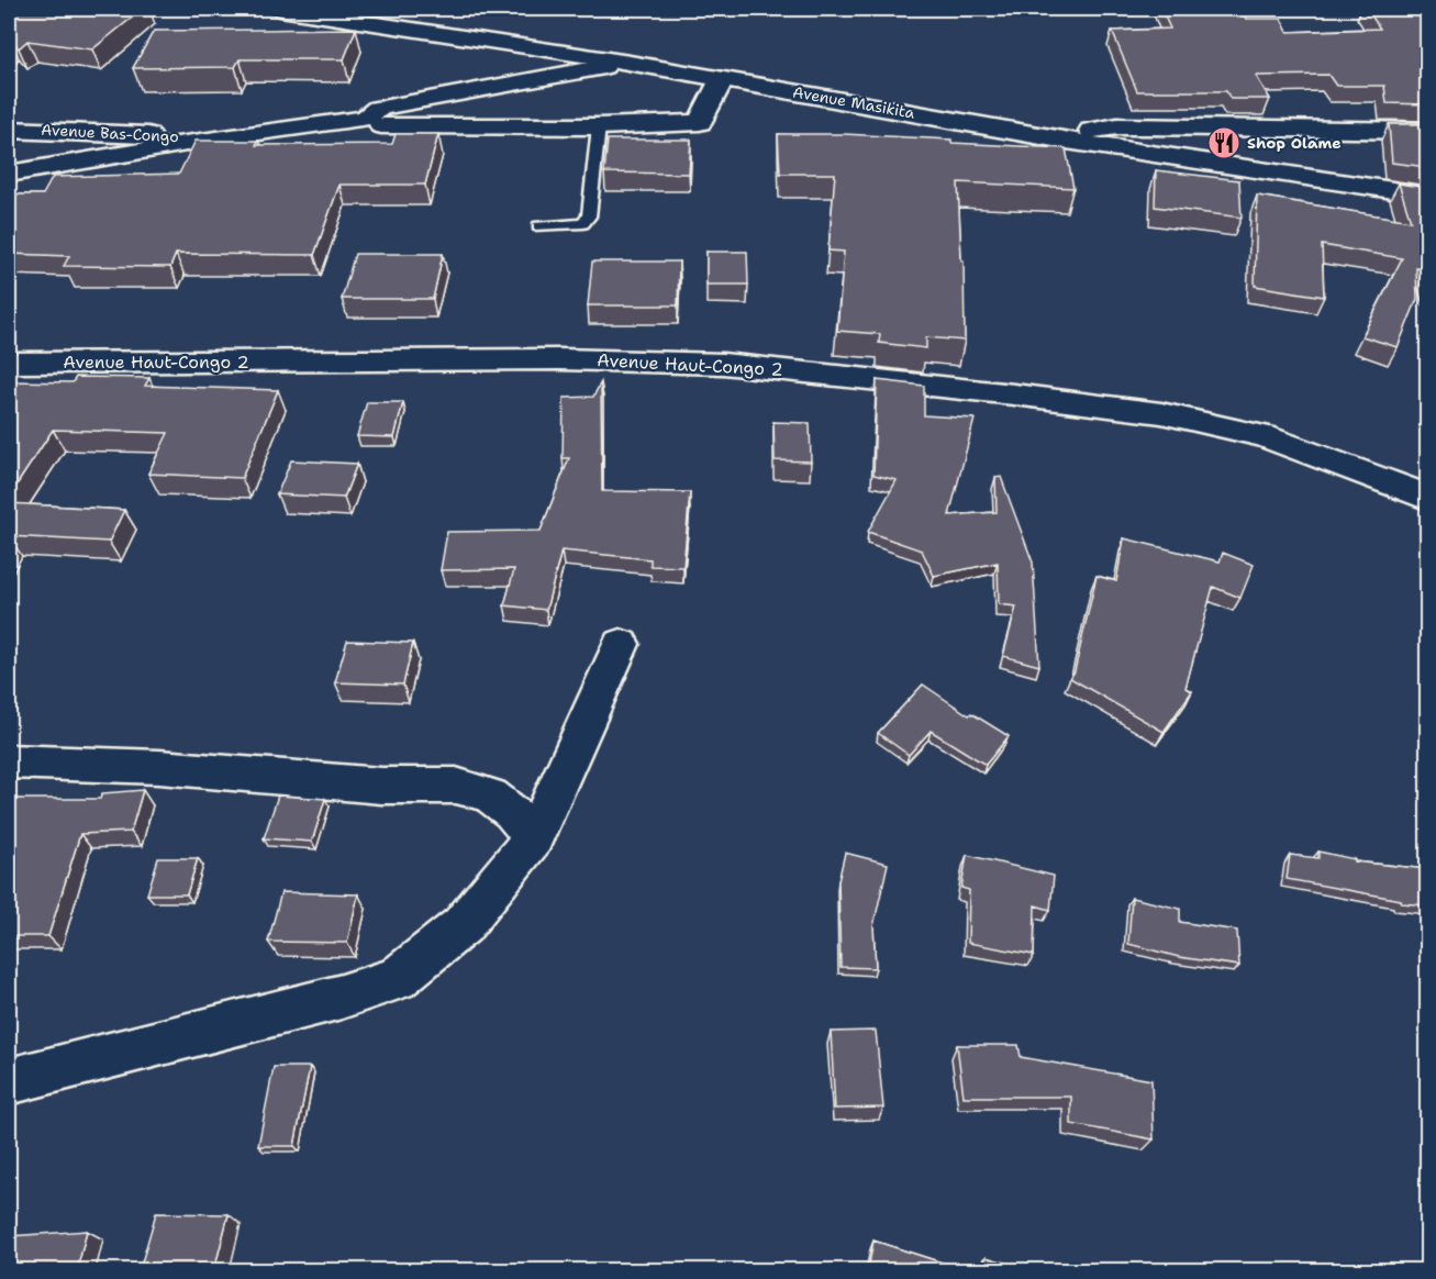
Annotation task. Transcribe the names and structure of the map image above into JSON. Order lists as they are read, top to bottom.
{
  "streets": {
    "street": ["Avenue Masikita", "Avenue Bas-Congo", "Avenue Haut-Congo 2"]
  },
  "places": {
    "restaurant": ["Shop Olame"]
  }
}
